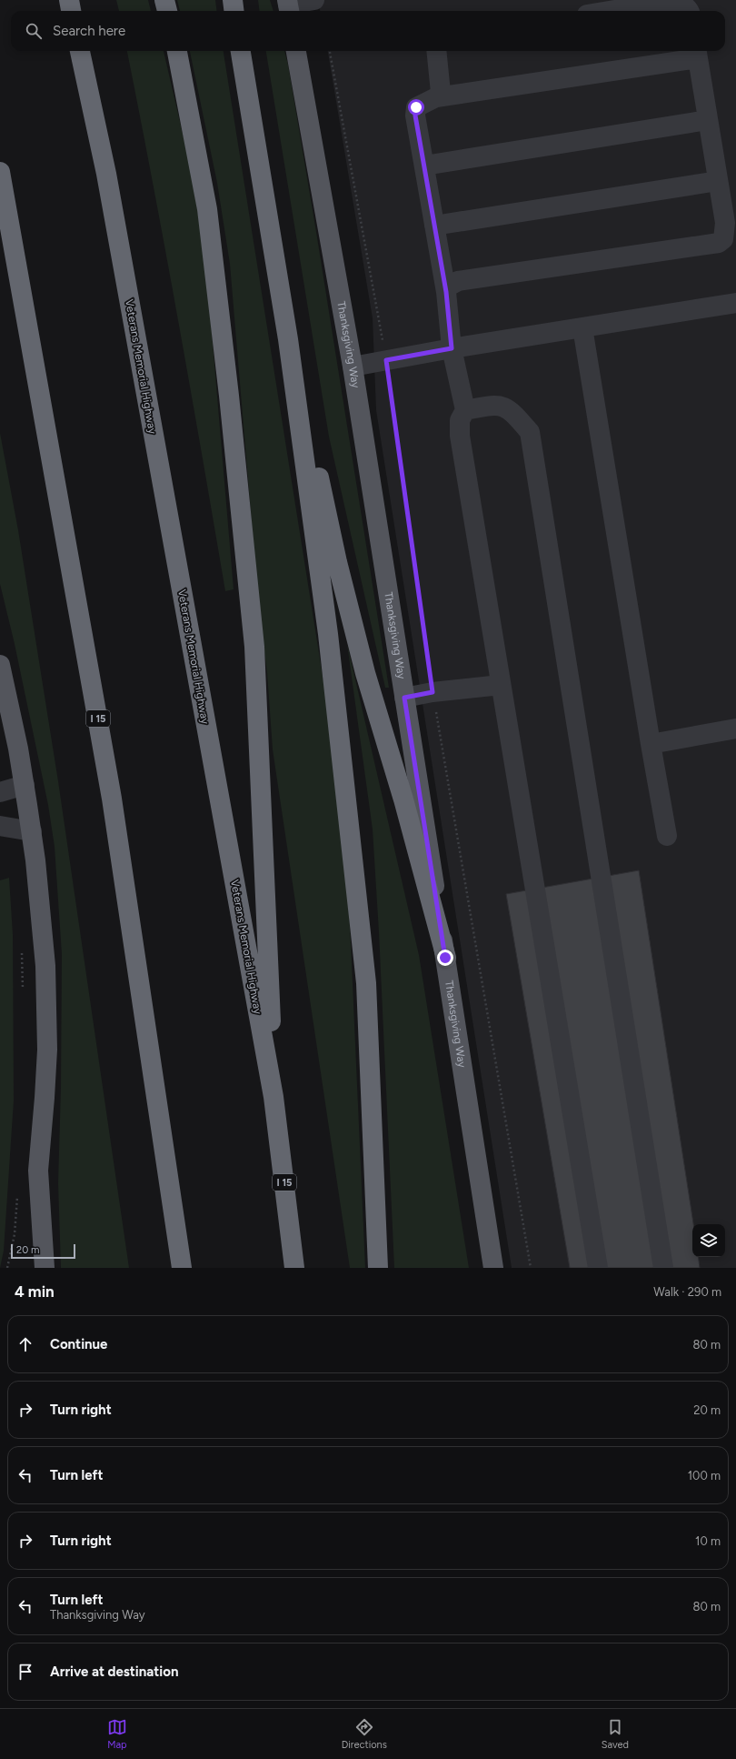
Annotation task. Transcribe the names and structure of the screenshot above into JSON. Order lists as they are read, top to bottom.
{
  "streets": {
    "highway": ["Veterans Memorial Highway", "I 15"],
    "main road": ["Thanksgiving Way"]
  },
  "scale_bar": "20 m",
  "page": {
    "search": "Search here",
    "scale": "20 m",
    "heading": ["4 min", "Walk · 290 m"],
    "list": [
      ["Continue", "80 m"],
      ["Turn right", "20 m"],
      ["Turn left", "100 m"],
      ["Turn right", "10 m"],
      ["Turn left", "Thanksgiving Way", "80 m"],
      "Arrive at destination"
    ],
    "nav": ["Map", "Directions", "Saved"]
  }
}
